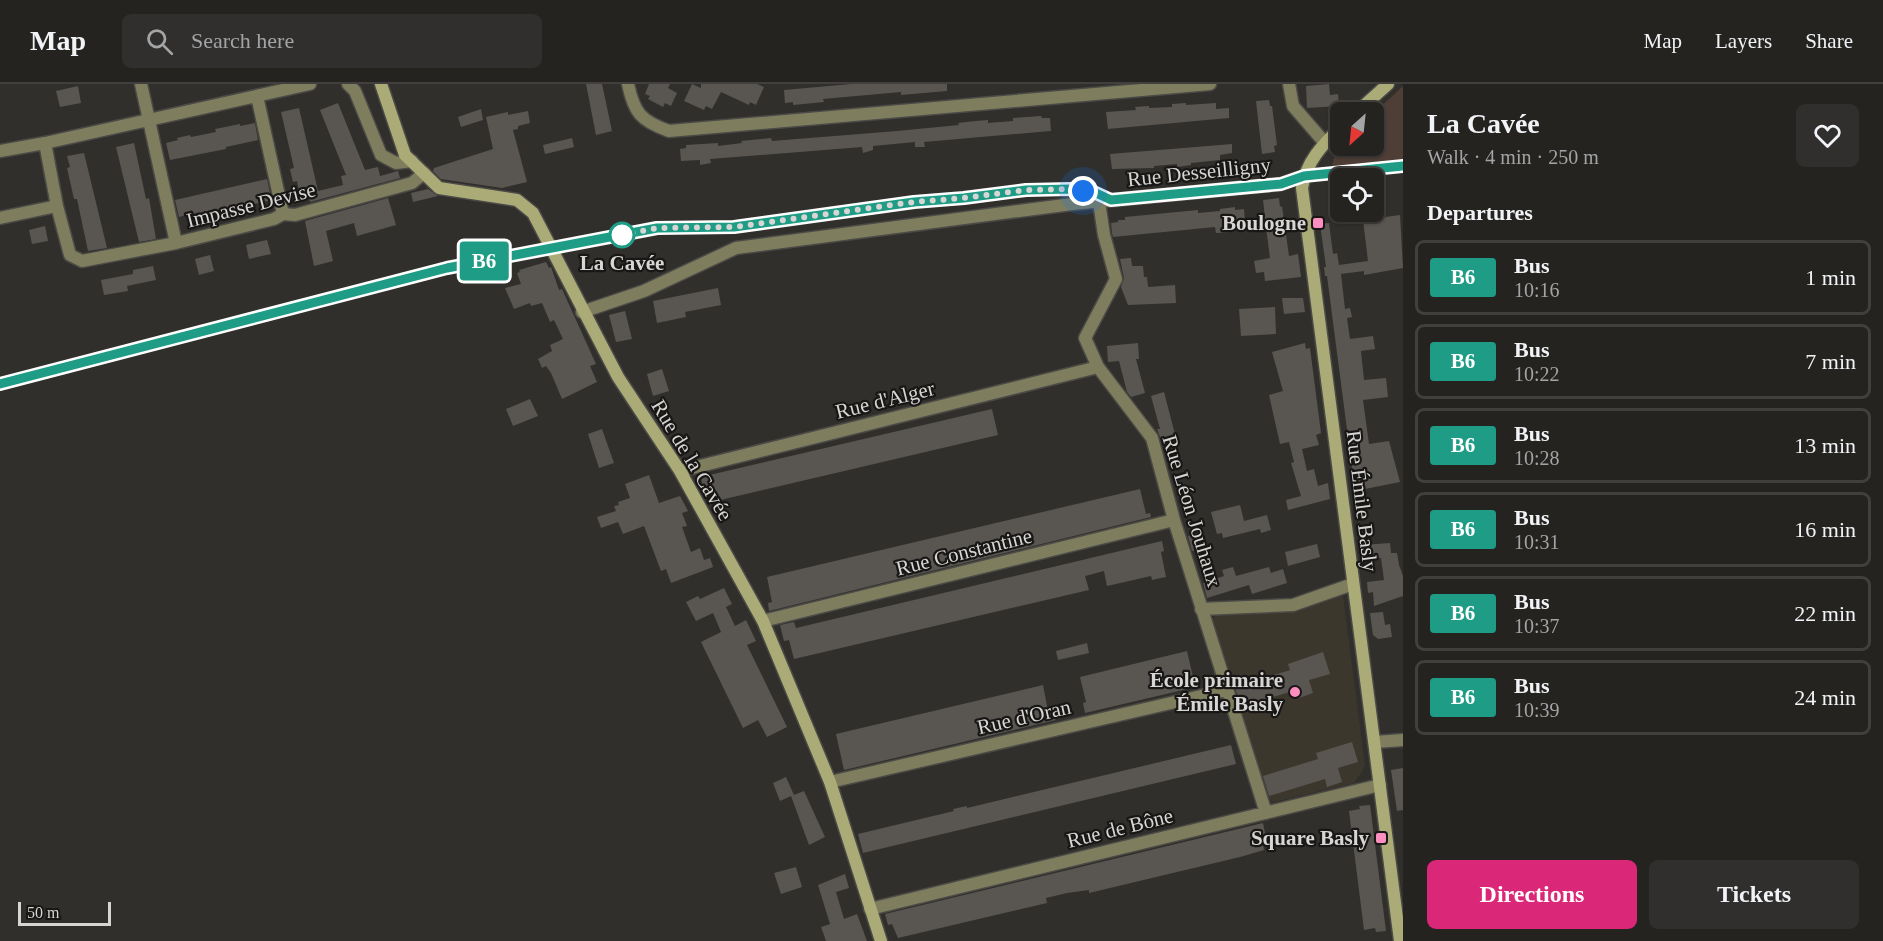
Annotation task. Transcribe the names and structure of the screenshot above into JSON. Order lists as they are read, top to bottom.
{
  "streets": {
    "street": [
      "Rue Desseilligny",
      "Impasse Devise",
      "Rue d'Alger",
      "Rue de la Cavée",
      "Rue Émile Basly",
      "Rue Léon Jouhaux",
      "Rue Constantine",
      "Rue d'Oran",
      "Rue de Bône"
    ]
  },
  "crossings": [
    ["Rue Desseilligny", "Rue de la Cavée"],
    ["Rue Desseilligny", "Rue Émile Basly"],
    ["Rue Desseilligny", "Rue Léon Jouhaux"],
    ["Impasse Devise", "Rue de la Cavée"],
    ["Rue d'Alger", "Rue de la Cavée"],
    ["Rue d'Alger", "Rue Léon Jouhaux"],
    ["Rue de la Cavée", "Rue Constantine"],
    ["Rue de la Cavée", "Rue d'Oran"],
    ["Rue de la Cavée", "Rue de Bône"],
    ["Rue Émile Basly", "Rue de Bône"],
    ["Rue Léon Jouhaux", "Rue Constantine"],
    ["Rue Léon Jouhaux", "Rue d'Oran"],
    ["Rue Léon Jouhaux", "Rue de Bône"]
  ],
  "places": {
    "transit": ["Boulogne", "Square Basly"],
    "other": ["La Cavée", "École primaire Émile Basly"]
  },
  "lines": ["bus line B6"],
  "scale_bar": "50 m",
  "north": "bottom left",
  "page": {
    "header": "Map",
    "search": "Search here",
    "nav": ["Map", "Layers", "Share"],
    "on_map": "B6",
    "heading": [
      ["La Cavée", "Walk · 4 min · 250 m"],
      "Departures"
    ],
    "list": [
      {
        "mark": "B6",
        "name": "Bus",
        "note": "10:16",
        "value": "1 min"
      },
      {
        "mark": "B6",
        "name": "Bus",
        "note": "10:22",
        "value": "7 min"
      },
      {
        "mark": "B6",
        "name": "Bus",
        "note": "10:28",
        "value": "13 min"
      },
      {
        "mark": "B6",
        "name": "Bus",
        "note": "10:31",
        "value": "16 min"
      },
      {
        "mark": "B6",
        "name": "Bus",
        "note": "10:37",
        "value": "22 min"
      },
      {
        "mark": "B6",
        "name": "Bus",
        "note": "10:39",
        "value": "24 min"
      }
    ],
    "buttons": ["Directions", "Tickets"],
    "scale": "50 m"
  }
}
